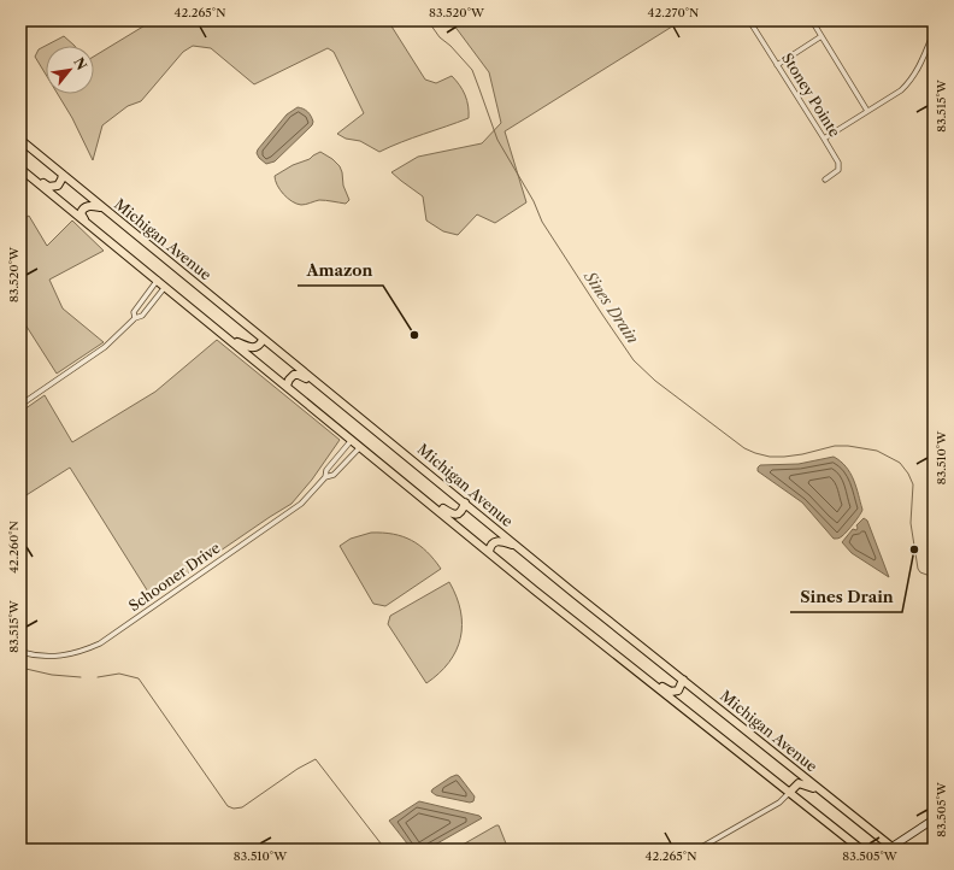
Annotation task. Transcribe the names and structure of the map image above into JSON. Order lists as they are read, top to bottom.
{
  "streets": {
    "main road": ["Michigan Avenue"],
    "street": ["Stoney Pointe", "Schooner Drive"]
  },
  "water": ["Sines Drain"],
  "places": ["Amazon", "Sines Drain"],
  "north": "top right",
  "coordinates": [
    "42.265°N",
    "83.520°W",
    "42.270°N",
    "83.515°W",
    "83.510°W",
    "42.260°N",
    "83.505°W"
  ]
}
